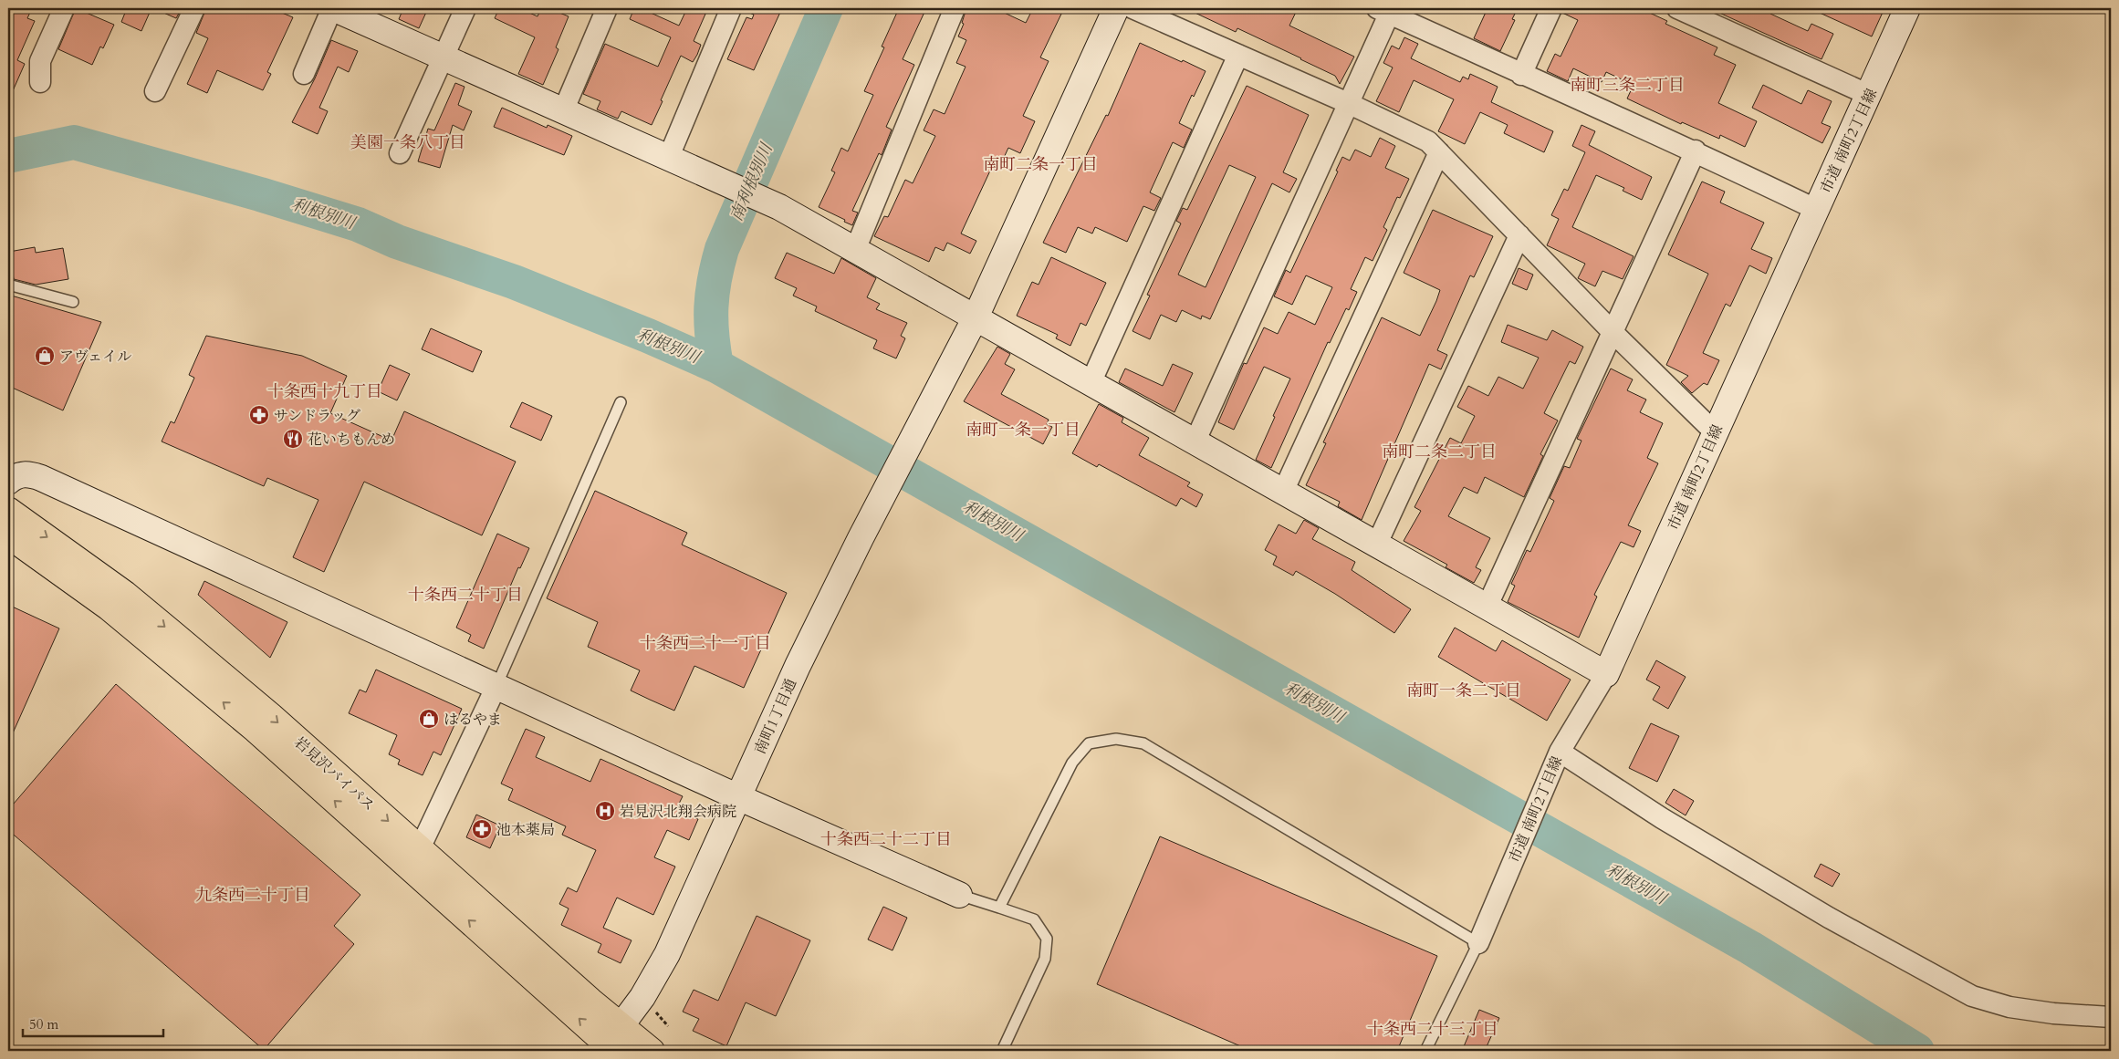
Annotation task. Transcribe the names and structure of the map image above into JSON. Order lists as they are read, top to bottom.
{
  "streets": {
    "highway": ["岩見沢バイパス"],
    "street": ["市道 南町2丁目線", "南町1丁目通"]
  },
  "crossings": [
    ["南町1丁目通", "岩見沢バイパス"]
  ],
  "districts": [
    "南町三条二丁目",
    "美園一条八丁目",
    "南町二条一丁目",
    "十条西十九丁目",
    "南町一条一丁目",
    "南町二条二丁目",
    "十条西二十丁目",
    "十条西二十一丁目",
    "南町一条二丁目",
    "十条西二十二丁目",
    "九条西二十丁目",
    "十条西二十三丁目"
  ],
  "water": ["南利根別川", "利根別川"],
  "places": {
    "shop": ["アヴェイル", "はるやま"],
    "pharmacy": ["サンドラッグ", "池本薬局"],
    "restaurant": ["花いちもんめ"],
    "hospital": ["岩見沢北翔会病院"]
  },
  "scale_bar": "50 m"
}
